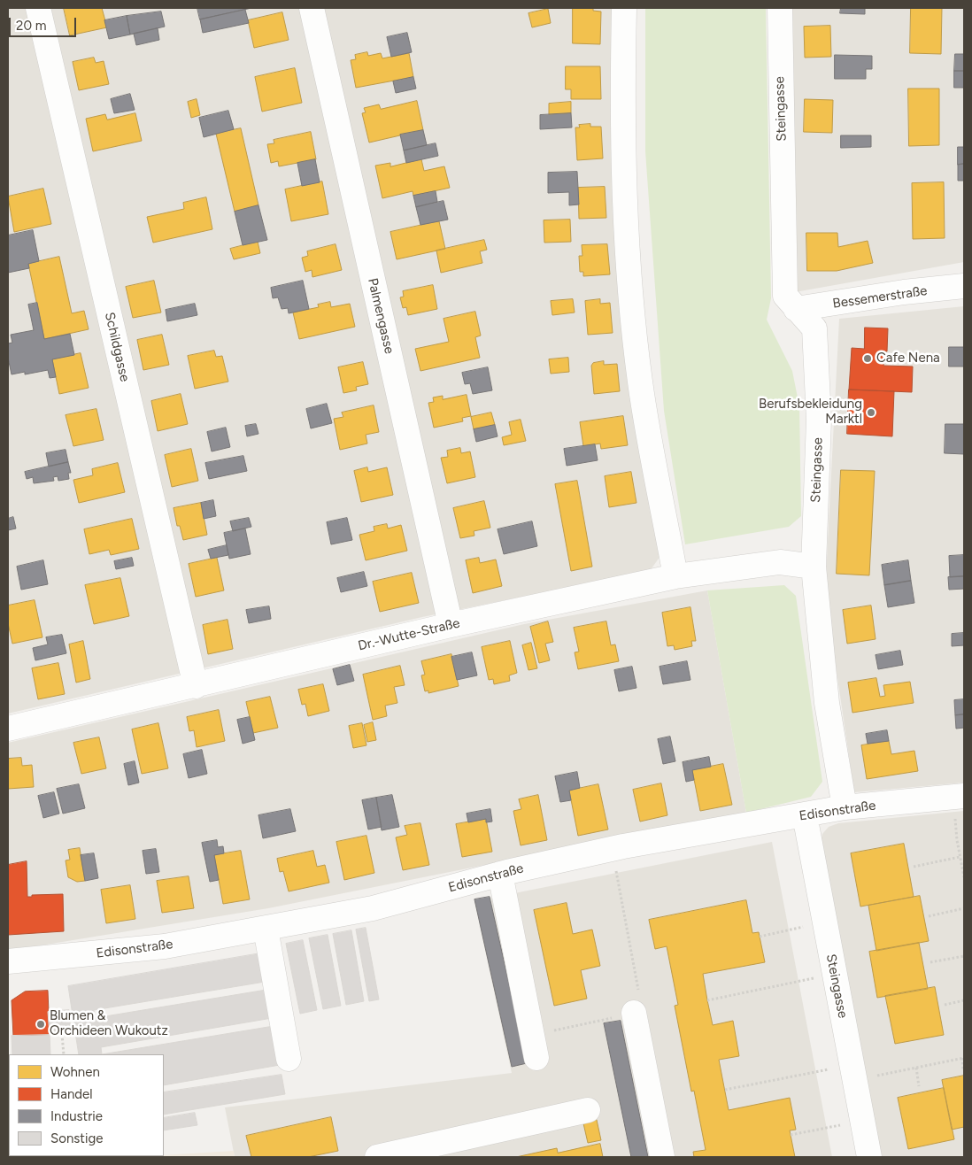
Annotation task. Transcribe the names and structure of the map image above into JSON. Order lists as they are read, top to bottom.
{
  "streets": {
    "street": [
      "Steingasse",
      "Bessemerstraße",
      "Palmengasse",
      "Schildgasse",
      "Dr.-Wutte-Straße",
      "Edisonstraße"
    ]
  },
  "crossings": [
    ["Steingasse", "Bessemerstraße"],
    ["Steingasse", "Dr.-Wutte-Straße"],
    ["Steingasse", "Edisonstraße"],
    ["Palmengasse", "Dr.-Wutte-Straße"],
    ["Schildgasse", "Dr.-Wutte-Straße"]
  ],
  "places": ["Cafe Nena", "Berufsbekleidung Marktl", "Blumen & Orchideen Wukoutz"],
  "legend": [
    "Wohnen",
    "Handel",
    "Industrie",
    "Sonstige"
  ],
  "scale_bar": "20 m"
}
